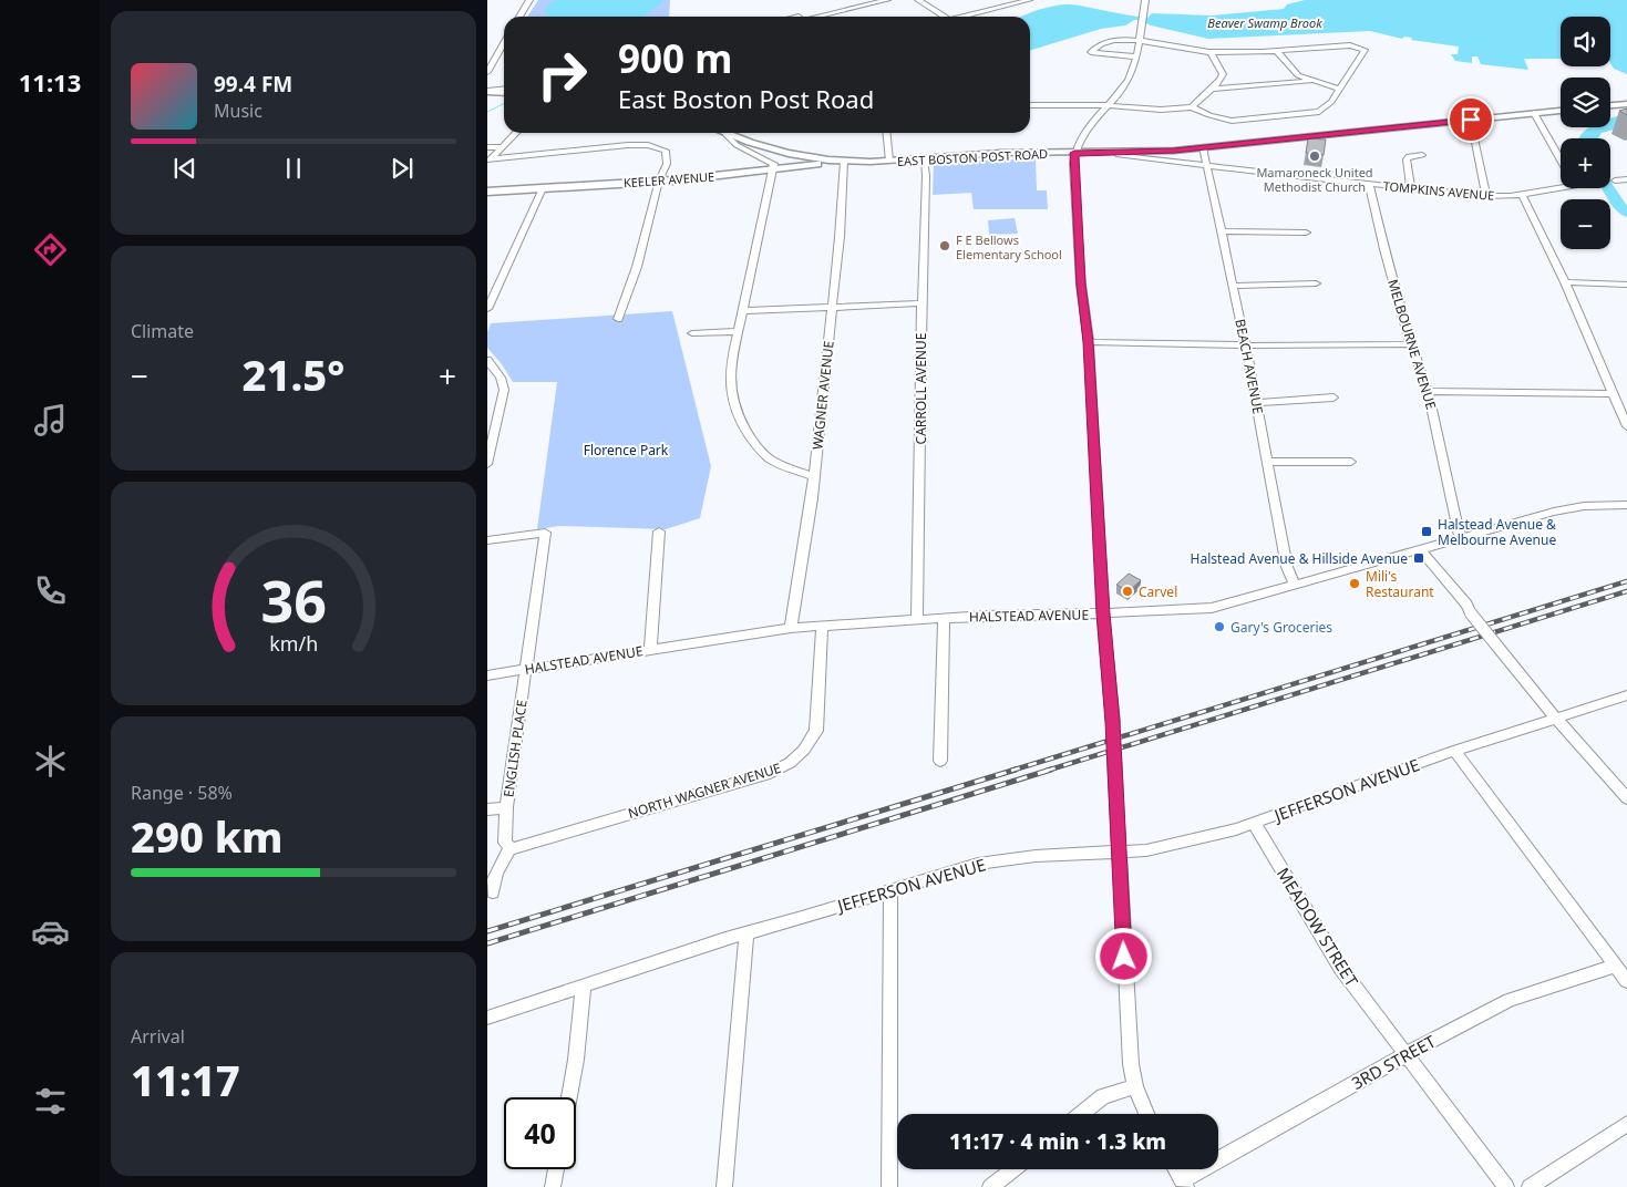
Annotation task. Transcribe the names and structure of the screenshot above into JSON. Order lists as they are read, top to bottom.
{
  "streets": {
    "main road": ["EAST BOSTON POST ROAD", "KEELER AVENUE"],
    "street": [
      "TOMPKINS AVENUE",
      "MELBOURNE AVENUE",
      "BEACH AVENUE",
      "CARROLL AVENUE",
      "WAGNER AVENUE",
      "HALSTEAD AVENUE",
      "ENGLISH PLACE",
      "JEFFERSON AVENUE",
      "NORTH WAGNER AVENUE",
      "MEADOW STREET",
      "3RD STREET"
    ]
  },
  "crossings": [
    ["EAST BOSTON POST ROAD", "KEELER AVENUE"],
    ["EAST BOSTON POST ROAD", "TOMPKINS AVENUE"],
    ["EAST BOSTON POST ROAD", "BEACH AVENUE"],
    ["EAST BOSTON POST ROAD", "CARROLL AVENUE"],
    ["EAST BOSTON POST ROAD", "WAGNER AVENUE"],
    ["KEELER AVENUE", "WAGNER AVENUE"],
    ["TOMPKINS AVENUE", "MELBOURNE AVENUE"],
    ["TOMPKINS AVENUE", "BEACH AVENUE"],
    ["MELBOURNE AVENUE", "HALSTEAD AVENUE"],
    ["BEACH AVENUE", "HALSTEAD AVENUE"],
    ["CARROLL AVENUE", "HALSTEAD AVENUE"],
    ["WAGNER AVENUE", "HALSTEAD AVENUE"],
    ["HALSTEAD AVENUE", "ENGLISH PLACE"],
    ["HALSTEAD AVENUE", "NORTH WAGNER AVENUE"],
    ["ENGLISH PLACE", "NORTH WAGNER AVENUE"],
    ["JEFFERSON AVENUE", "MEADOW STREET"],
    ["MEADOW STREET", "3RD STREET"]
  ],
  "water": ["Beaver Swamp Brook"],
  "parks": ["Florence Park"],
  "places": {
    "other": [
      "Mamaroneck United Methodist Church",
      "F E Bellows Elementary School",
      "Mili's Restaurant",
      "Carvel",
      "Gary's Groceries"
    ],
    "transit": ["Halstead Avenue & Melbourne Avenue", "Halstead Avenue & Hillside Avenue"]
  },
  "page": {
    "tabs": "11:13",
    "map_buttons": ["+", "−"],
    "turn": ["900 m", "East Boston Post Road"],
    "song": ["99.4 FM", "Music"],
    "tile": [
      "Climate",
      ["Range · 58%", "290 km"],
      ["Arrival", "11:17"]
    ],
    "heat": ["−", "21.5°", "+"],
    "limit": "40",
    "trip": "11:17 · 4 min · 1.3 km",
    "gauge": ["36", "km/h"]
  }
}
